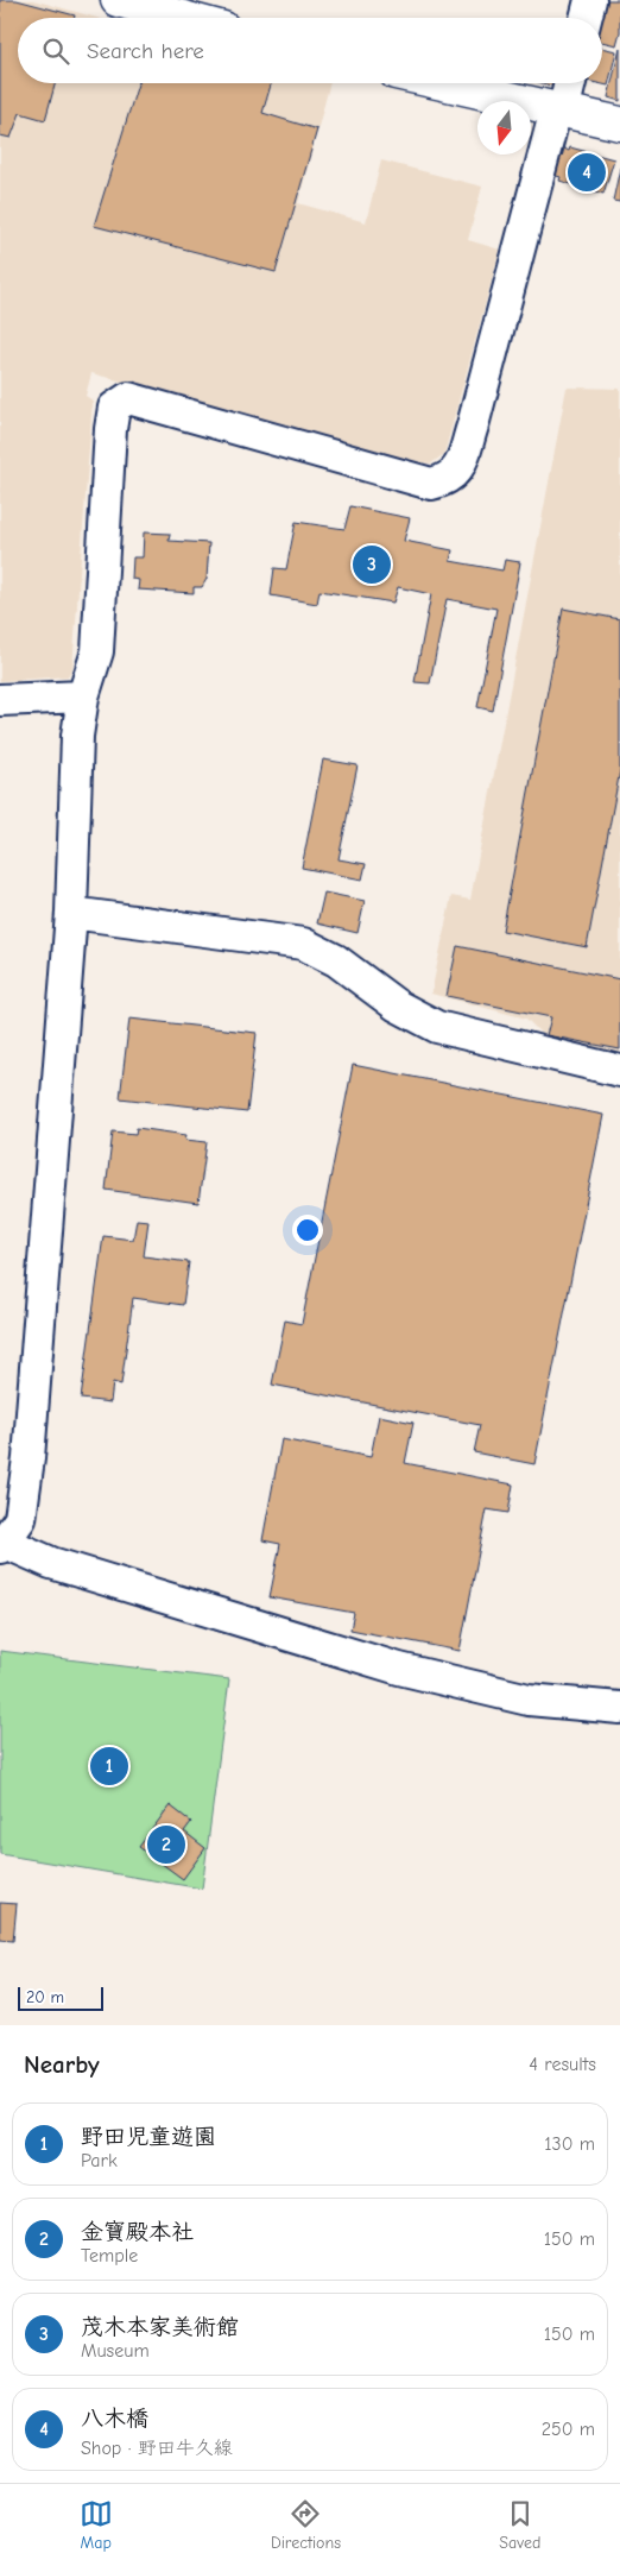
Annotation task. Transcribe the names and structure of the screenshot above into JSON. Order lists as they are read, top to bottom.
{
  "scale_bar": "20 m",
  "north": "bottom",
  "page": {
    "search": "Search here",
    "pins": [
      "4",
      "3",
      "1",
      "2"
    ],
    "scale": "20 m",
    "heading": ["Nearby", "4 results"],
    "list": [
      {
        "mark": "1",
        "name": "野田児童遊園",
        "note": "Park",
        "value": "130 m"
      },
      {
        "mark": "2",
        "name": "金寶殿本社",
        "note": "Temple",
        "value": "150 m"
      },
      {
        "mark": "3",
        "name": "茂木本家美術館",
        "note": "Museum",
        "value": "150 m"
      },
      {
        "mark": "4",
        "name": "八木橋",
        "note": "Shop · 野田牛久線",
        "value": "250 m"
      }
    ],
    "nav": ["Map", "Directions", "Saved"]
  }
}
